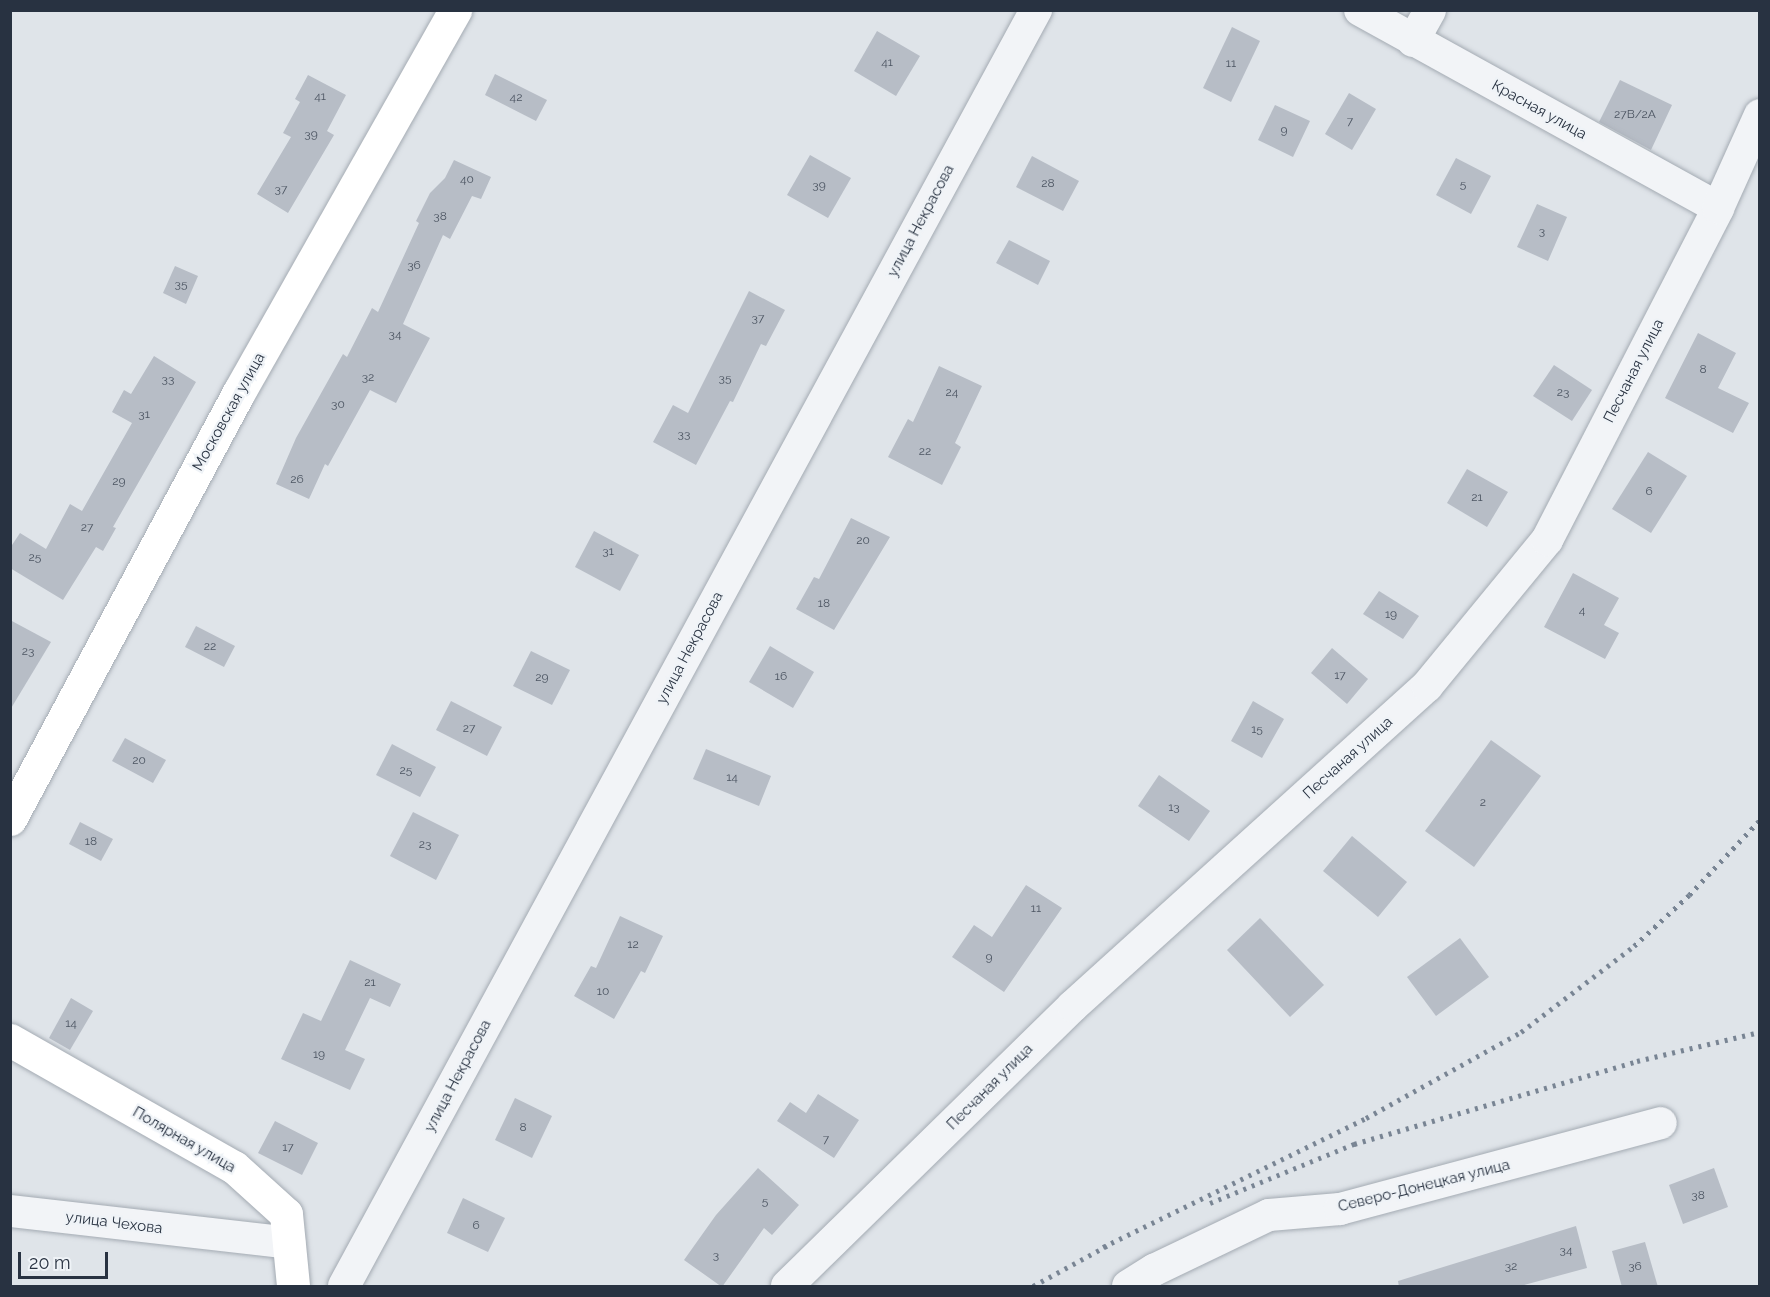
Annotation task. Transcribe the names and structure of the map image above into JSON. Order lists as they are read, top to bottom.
{
  "streets": {
    "main road": ["Московская улица", "Полярная улица"],
    "street": [
      "Красная улица",
      "улица Некрасова",
      "Песчаная улица",
      "Северо-Донецкая улица",
      "улица Чехова"
    ]
  },
  "crossings": [
    ["Красная улица", "Песчаная улица"],
    ["Полярная улица", "улица Чехова"]
  ],
  "house_numbers": [
    "41",
    "11",
    "41",
    "42",
    "27В/2А",
    "7",
    "9",
    "39",
    "40",
    "28",
    "5",
    "39",
    "37",
    "38",
    "3",
    "36",
    "35",
    "37",
    "34",
    "8",
    "32",
    "35",
    "33",
    "24",
    "23",
    "30",
    "31",
    "33",
    "22",
    "26",
    "29",
    "6",
    "21",
    "27",
    "20",
    "31",
    "25",
    "18",
    "4",
    "19",
    "22",
    "23",
    "17",
    "16",
    "29",
    "27",
    "15",
    "20",
    "25",
    "14",
    "2",
    "13",
    "18",
    "23",
    "11",
    "12",
    "9",
    "21",
    "10",
    "14",
    "19",
    "8",
    "7",
    "17",
    "38",
    "5",
    "6",
    "34",
    "3",
    "32",
    "36"
  ],
  "scale_bar": "20 m"
}
